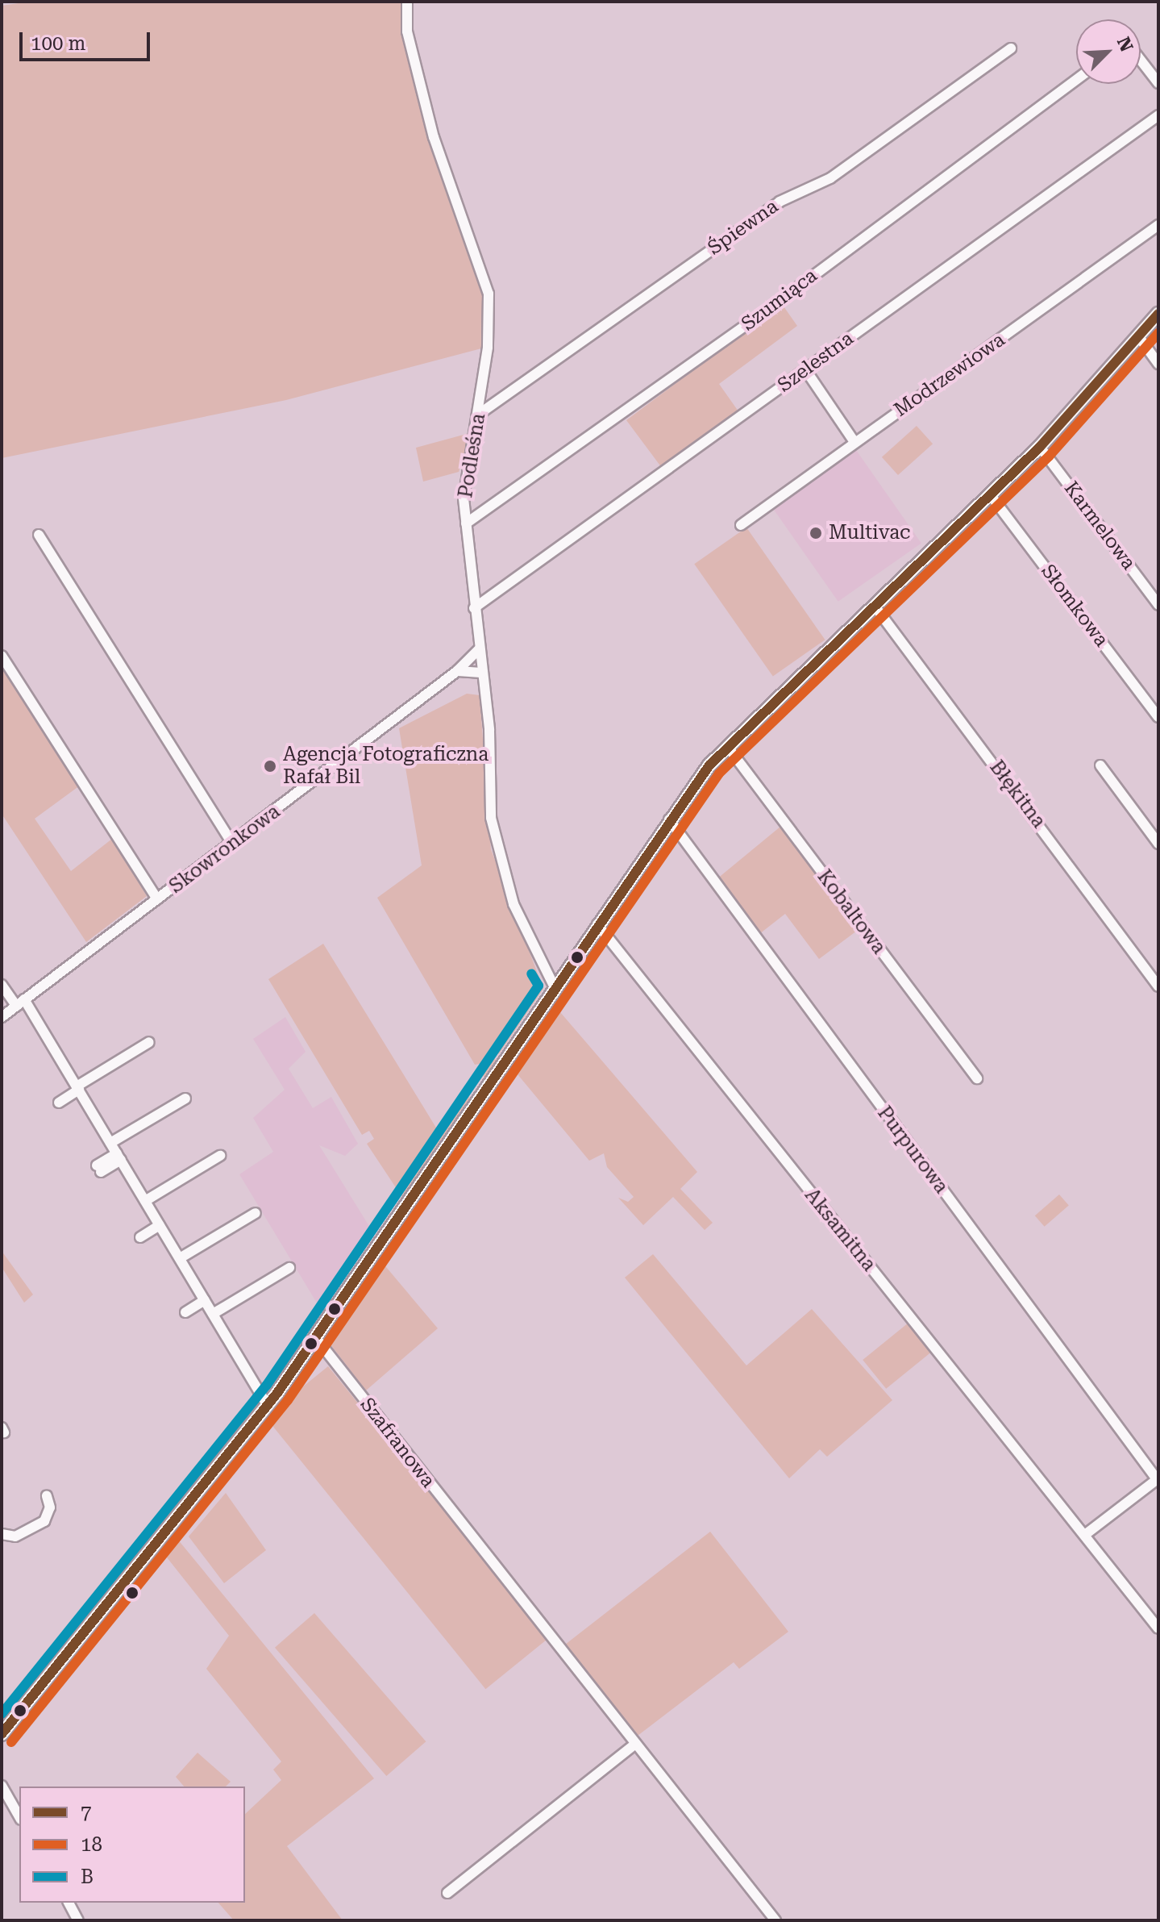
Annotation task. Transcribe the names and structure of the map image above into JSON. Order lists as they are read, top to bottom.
{
  "streets": {
    "street": [
      "Śpiewna",
      "Szumiąca",
      "Szelestna",
      "Modrzewiowa",
      "Podleśna",
      "Karmelowa",
      "Słomkowa",
      "Błękitna",
      "Skowronkowa",
      "Kobaltowa",
      "Purpurowa",
      "Aksamitna",
      "Szafranowa"
    ]
  },
  "crossings": [
    ["Śpiewna", "Podleśna"],
    ["Szumiąca", "Podleśna"],
    ["Szelestna", "Podleśna"],
    ["Podleśna", "Skowronkowa"]
  ],
  "places": ["Multivac", "Agencja Fotograficzna Rafał Bil"],
  "lines": ["transit line 7", "transit line 18", "transit line B"],
  "legend": ["7", "18", "B"],
  "scale_bar": "100 m",
  "north": "top right"
}
